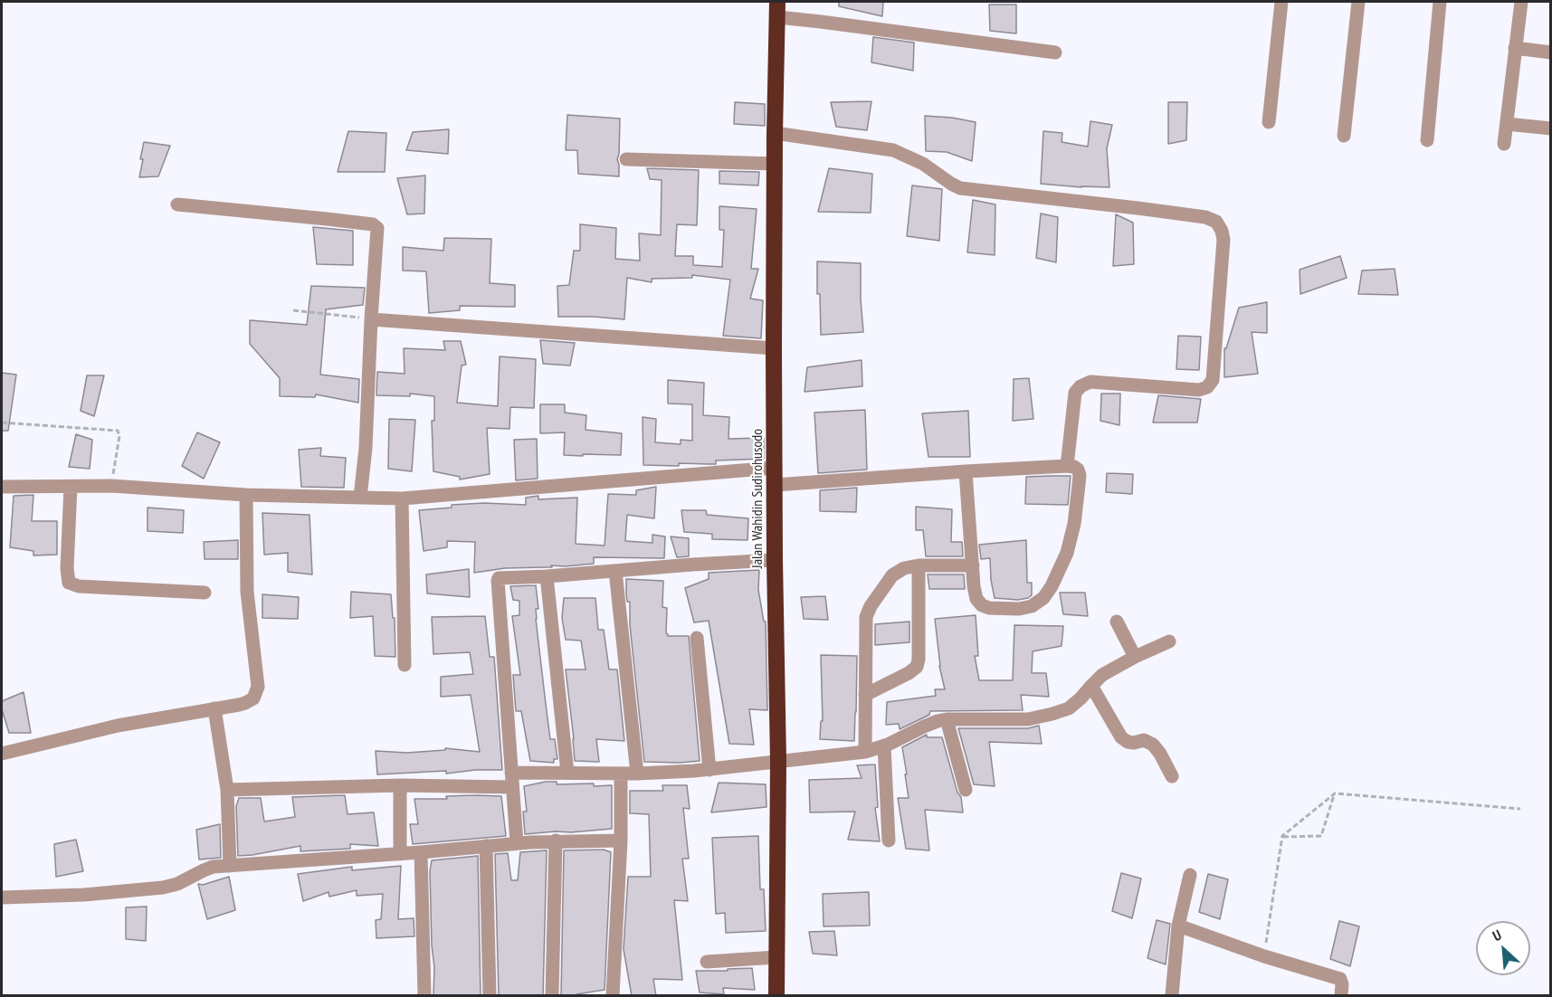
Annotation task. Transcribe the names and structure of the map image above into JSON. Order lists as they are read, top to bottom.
{
  "streets": {
    "highway": ["Jalan Wahidin Sudirohusodo"]
  },
  "north": "top left"
}
